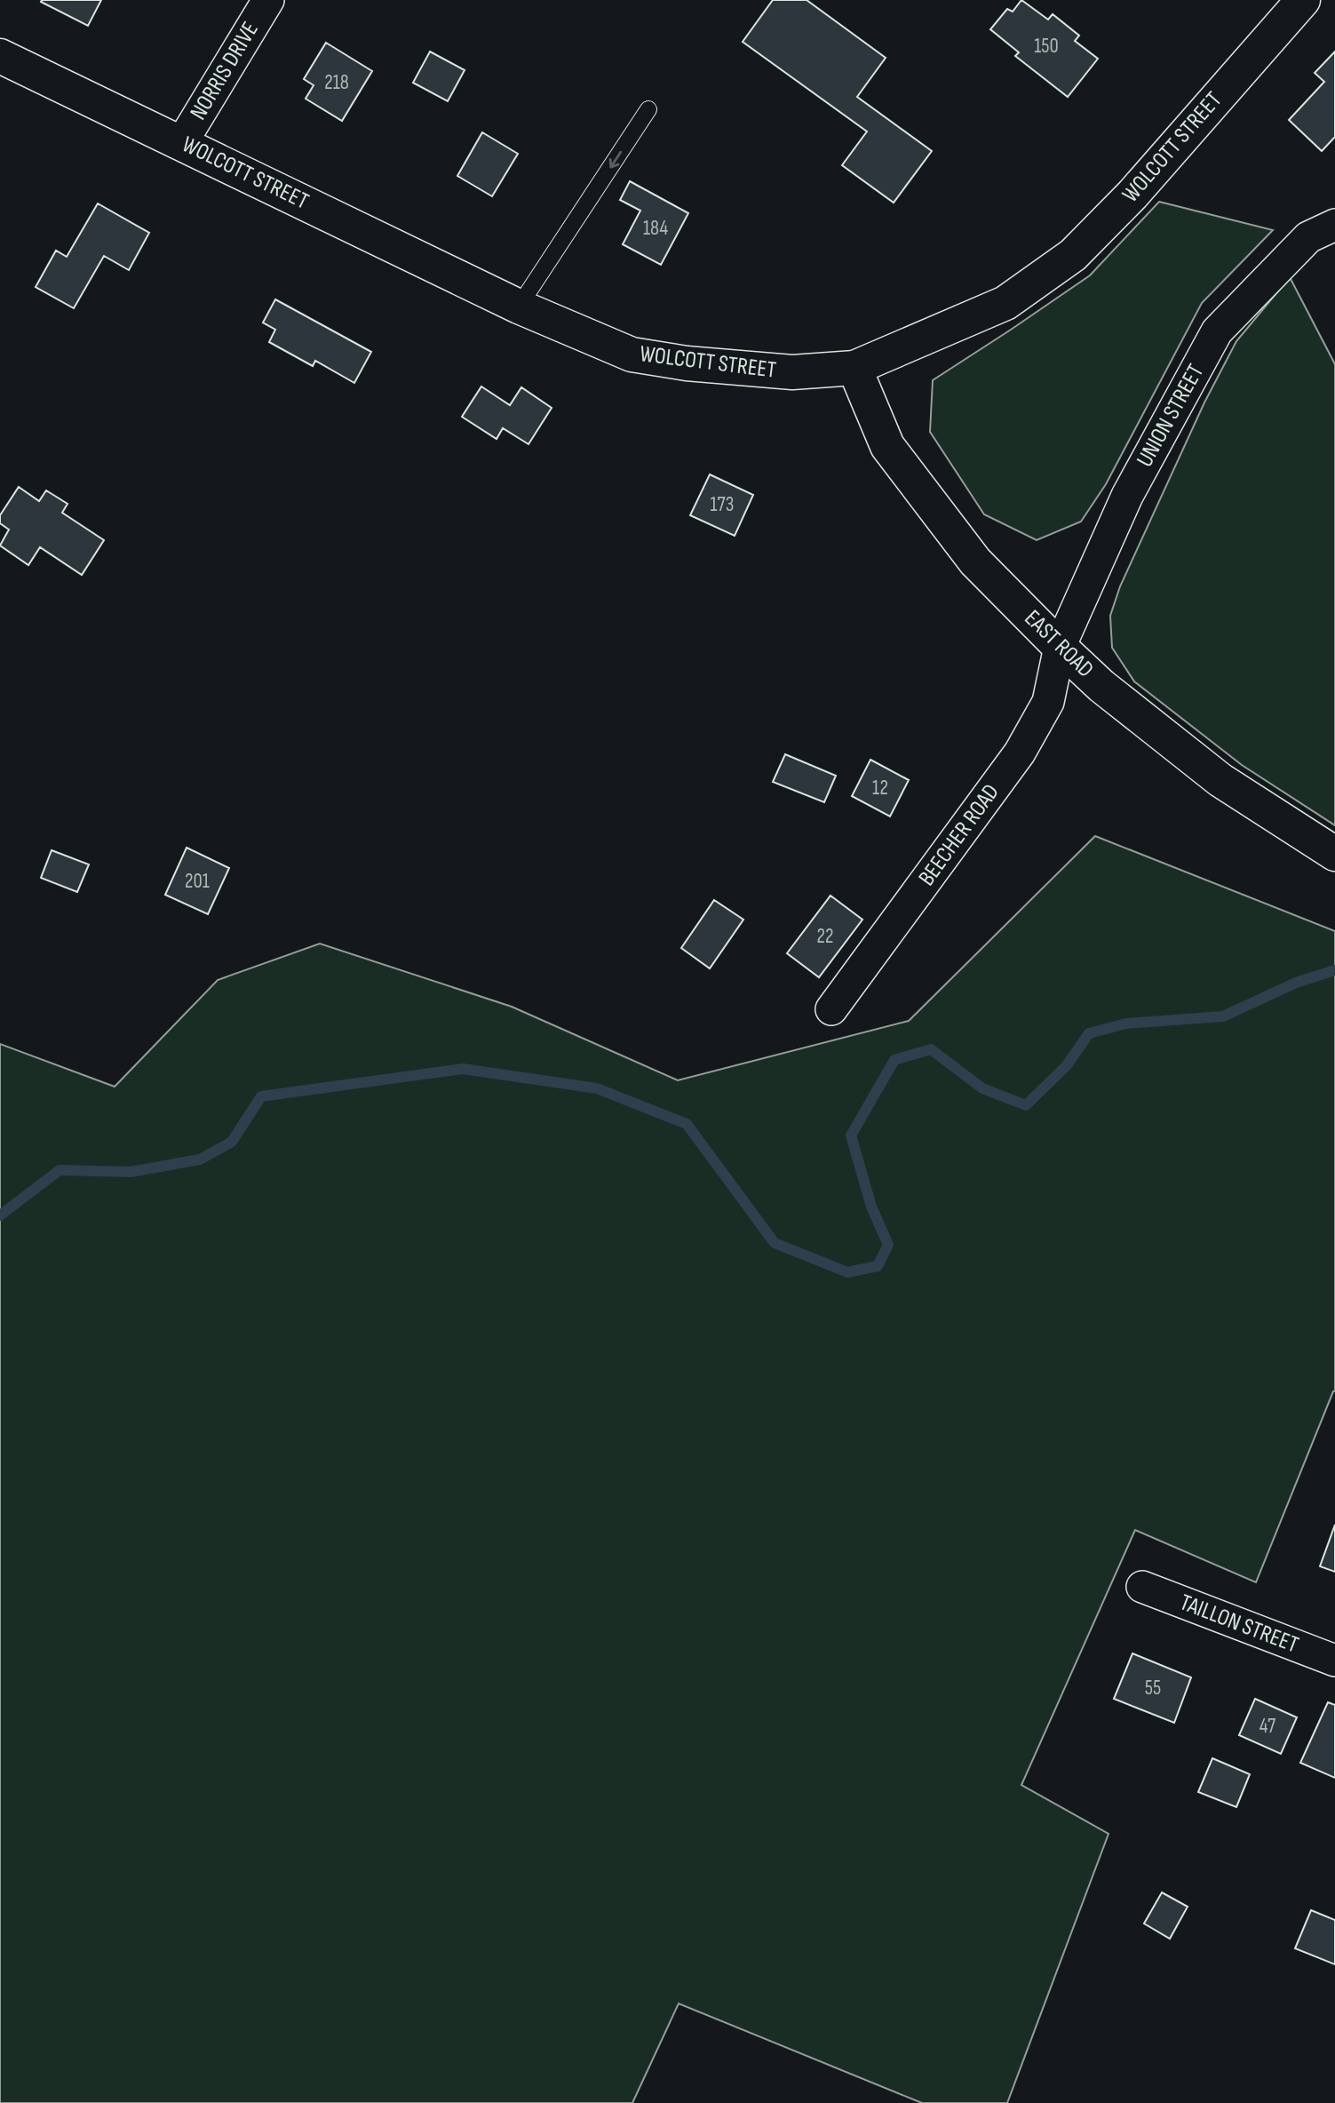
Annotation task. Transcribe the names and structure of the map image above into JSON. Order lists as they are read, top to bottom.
{
  "streets": {
    "main road": ["WOLCOTT STREET", "EAST ROAD"],
    "street": [
      "NORRIS DRIVE",
      "UNION STREET",
      "BEECHER ROAD",
      "TAILLON STREET"
    ]
  },
  "crossings": [
    ["NORRIS DRIVE", "WOLCOTT STREET"],
    ["WOLCOTT STREET", "EAST ROAD"],
    ["UNION STREET", "EAST ROAD"],
    ["UNION STREET", "BEECHER ROAD"],
    ["EAST ROAD", "BEECHER ROAD"]
  ],
  "house_numbers": [
    "150",
    "218",
    "184",
    "173",
    "12",
    "201",
    "22",
    "55",
    "47"
  ]
}
